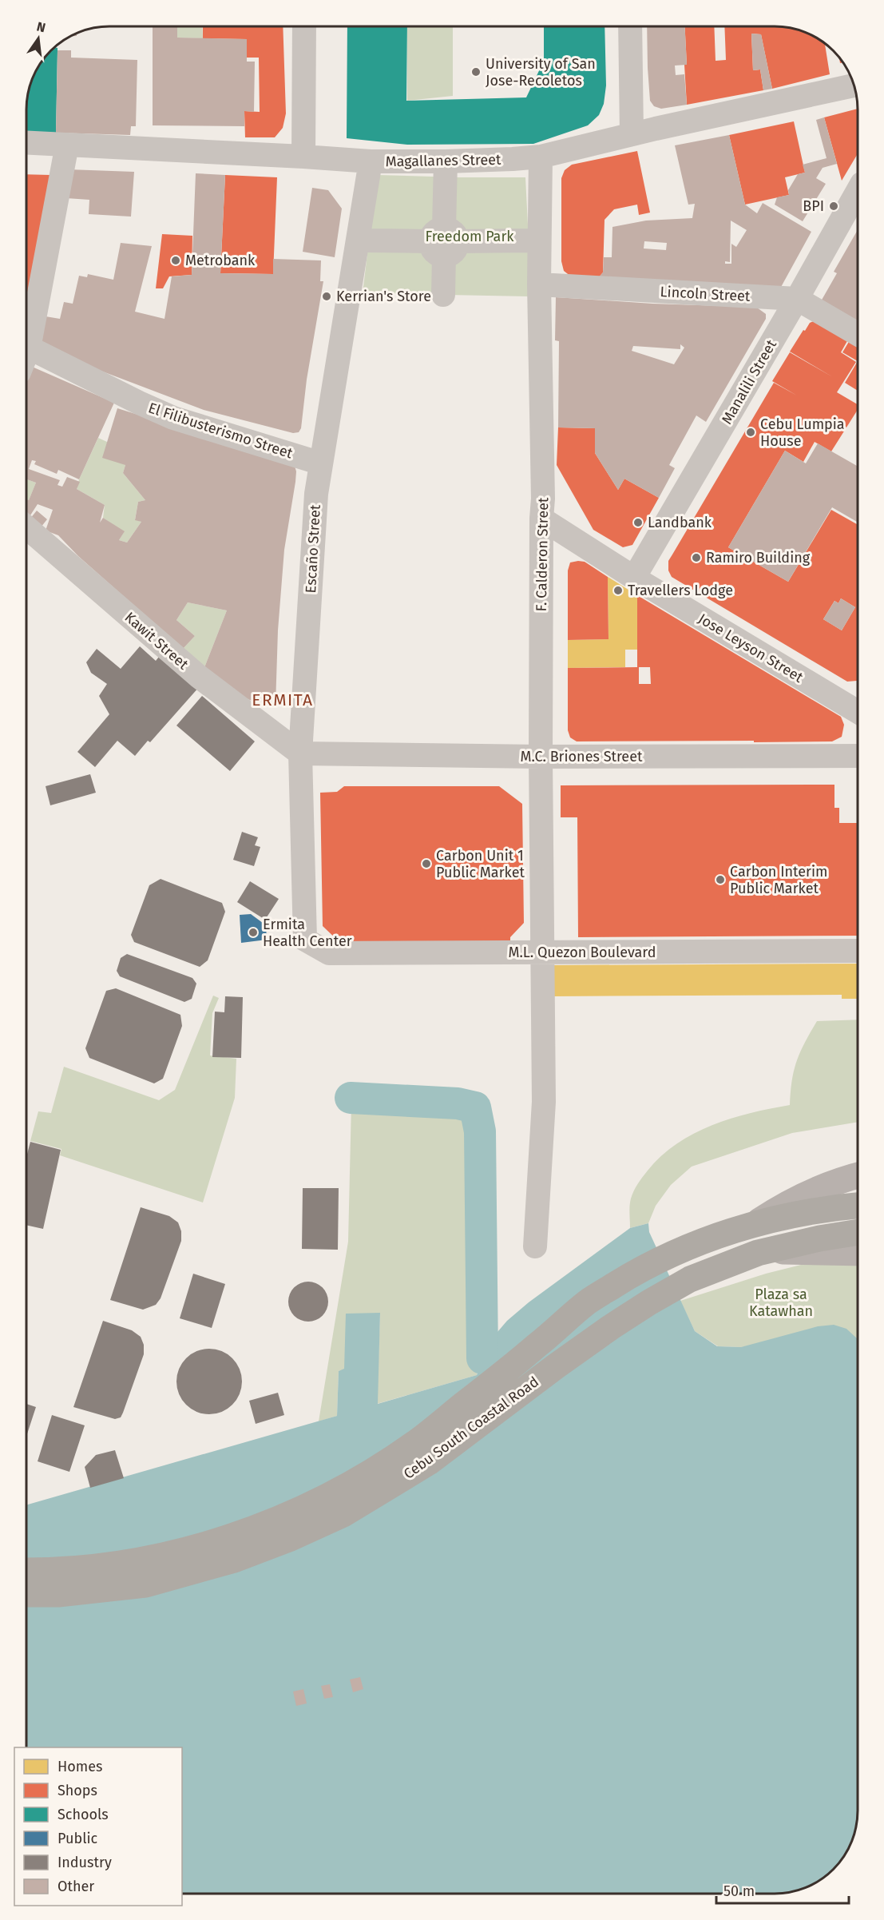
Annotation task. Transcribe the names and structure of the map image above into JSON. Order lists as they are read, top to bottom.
{
  "streets": {
    "highway": ["Cebu South Coastal Road"],
    "street": [
      "Magallanes Street",
      "Lincoln Street",
      "Manalili Street",
      "El Filibusterismo Street",
      "Escaño Street",
      "F. Calderon Street",
      "Kawit Street",
      "Jose Leyson Street",
      "M.C. Briones Street",
      "M.L. Quezon Boulevard"
    ]
  },
  "crossings": [
    ["Magallanes Street", "Escaño Street"],
    ["Magallanes Street", "F. Calderon Street"],
    ["Lincoln Street", "Manalili Street"],
    ["Lincoln Street", "F. Calderon Street"],
    ["Manalili Street", "Jose Leyson Street"],
    ["El Filibusterismo Street", "Escaño Street"],
    ["Escaño Street", "Kawit Street"],
    ["Escaño Street", "M.C. Briones Street"],
    ["Escaño Street", "M.L. Quezon Boulevard"],
    ["F. Calderon Street", "Jose Leyson Street"],
    ["F. Calderon Street", "M.C. Briones Street"],
    ["F. Calderon Street", "M.L. Quezon Boulevard"],
    ["Kawit Street", "M.C. Briones Street"]
  ],
  "districts": ["ERMITA"],
  "parks": ["Freedom Park", "Plaza sa Katawhan"],
  "places": [
    "University of San Jose-Recoletos",
    "BPI",
    "Metrobank",
    "Kerrian's Store",
    "Cebu Lumpia House",
    "Landbank",
    "Ramiro Building",
    "Travellers Lodge",
    "Carbon Unit 1 Public Market",
    "Carbon Interim Public Market",
    "Ermita Health Center"
  ],
  "legend": [
    "Homes",
    "Shops",
    "Schools",
    "Public",
    "Industry",
    "Other"
  ],
  "scale_bar": "50 m",
  "north": "top"
}
